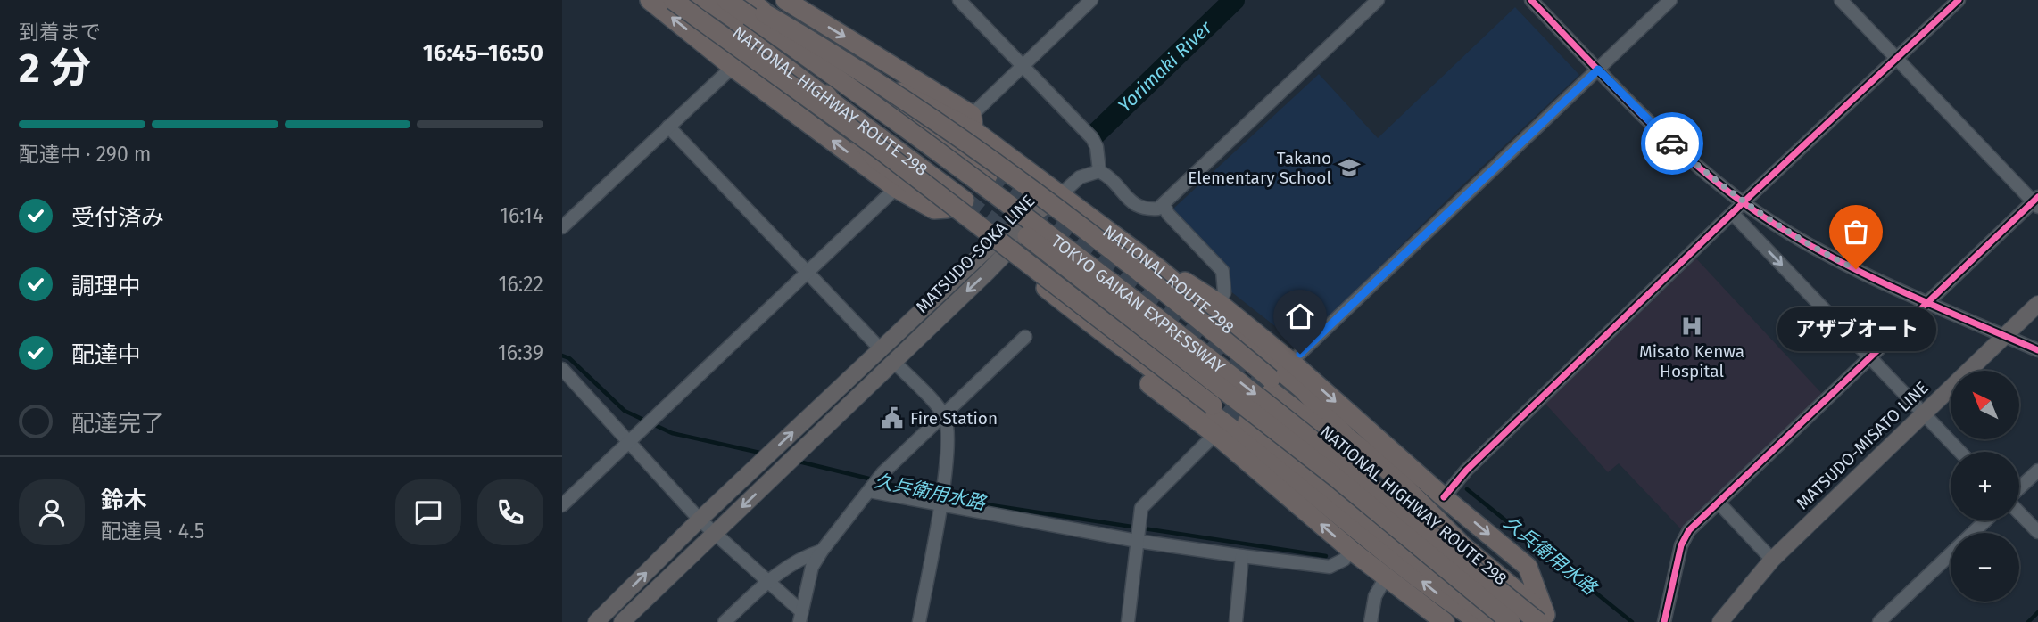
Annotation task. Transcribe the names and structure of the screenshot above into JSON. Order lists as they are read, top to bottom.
{
  "streets": {
    "highway": ["NATIONAL HIGHWAY ROUTE 298", "NATIONAL ROUTE 298", "TOKYO GAIKAN EXPRESSWAY"],
    "main road": ["MATSUDO-SOKA LINE", "MATSUDO-MISATO LINE"]
  },
  "crossings": [
    ["NATIONAL HIGHWAY ROUTE 298", "NATIONAL ROUTE 298"],
    ["NATIONAL HIGHWAY ROUTE 298", "TOKYO GAIKAN EXPRESSWAY"],
    ["MATSUDO-SOKA LINE", "NATIONAL ROUTE 298"]
  ],
  "water": ["Yorimaki River", "久兵衛用水路"],
  "places": {
    "school or university": ["Takano Elementary School"],
    "other": ["アザブオート"],
    "hospital": ["Misato Kenwa Hospital"],
    "public building": ["Fire Station"]
  },
  "north": "top left",
  "page": {
    "heading": ["2 分", "到着まで", "16:45–16:50"],
    "panel": ["鈴木", "配達員 · 4.5"],
    "bar": "配達中 · 290 m",
    "list": [
      ["受付済み", "16:14"],
      ["調理中", "16:22"],
      ["配達中", "16:39"],
      "配達完了"
    ],
    "bubble": "アザブオート",
    "map_buttons": ["+", "−"]
  }
}
